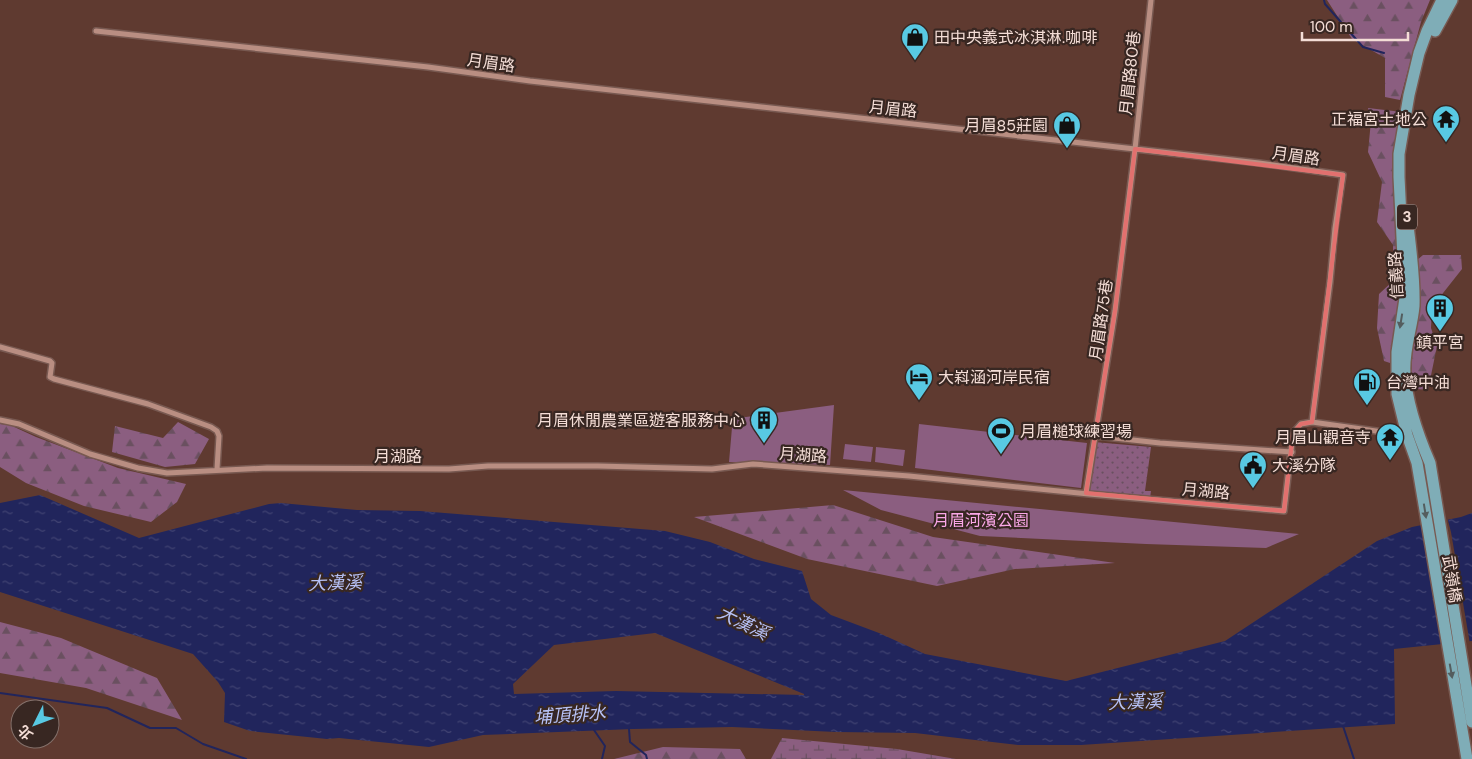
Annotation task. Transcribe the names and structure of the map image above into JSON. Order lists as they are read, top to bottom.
{
  "streets": {
    "main road": ["3", "信義路", "武嶺橋"],
    "street": [
      "月眉路",
      "月眉路80巷",
      "月眉路75巷",
      "月湖路"
    ]
  },
  "crossings": [
    ["月眉路", "月眉路80巷"],
    ["月眉路", "月眉路75巷"],
    ["月眉路", "月湖路"],
    ["月眉路80巷", "月眉路75巷"],
    ["信義路", "武嶺橋"],
    ["月眉路75巷", "月湖路"]
  ],
  "water": ["大漢溪", "埔頂排水"],
  "parks": ["月眉河濱公園"],
  "places": {
    "shop": ["田中央義式冰淇淋.咖啡", "月眉85莊園"],
    "temple": ["正福宮土地公", "月眉山觀音寺"],
    "building": ["鎮平宮", "月眉休閒農業區遊客服務中心"],
    "hotel": ["大嵙涵河岸民宿"],
    "fuel station": ["台灣中油"],
    "sports": ["月眉槌球練習場"],
    "public building": ["大溪分隊"]
  },
  "scale_bar": "100 m",
  "north": "bottom left"
}
